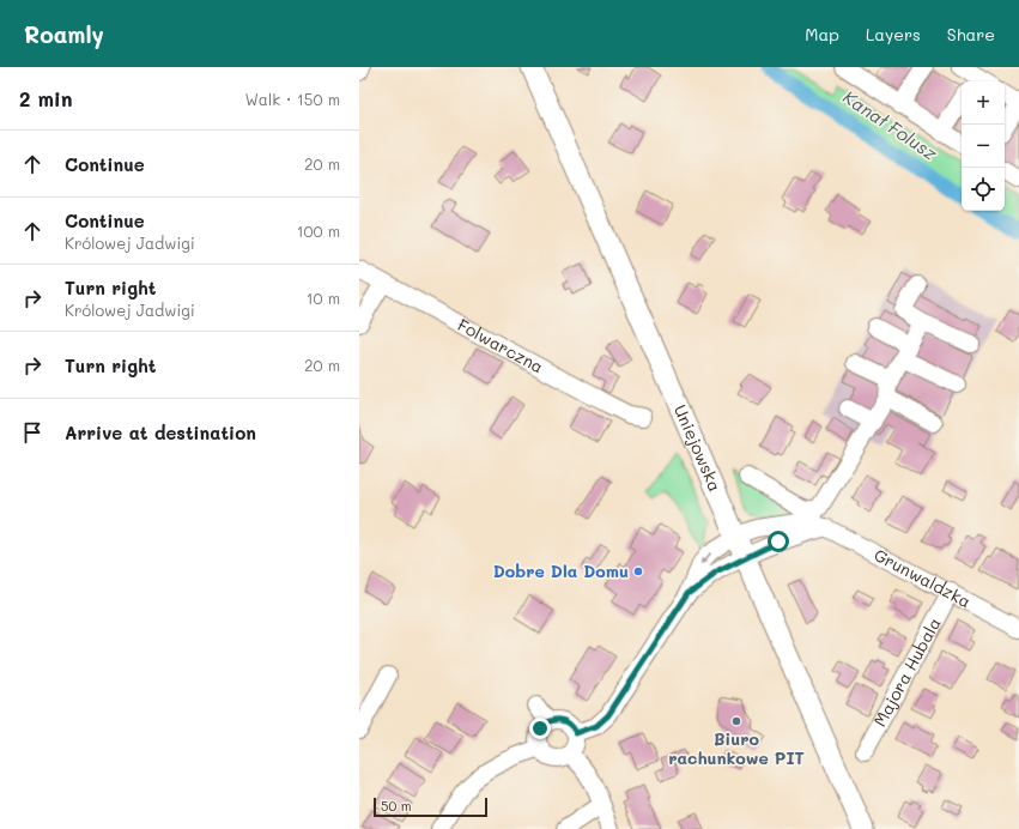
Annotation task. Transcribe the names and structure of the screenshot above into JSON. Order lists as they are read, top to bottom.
{
  "streets": {
    "main road": ["Uniejowska"],
    "street": ["Folwarczna", "Grunwaldzka", "Majora Hubala"]
  },
  "crossings": [
    ["Uniejowska", "Grunwaldzka"],
    ["Grunwaldzka", "Majora Hubala"]
  ],
  "water": ["Kanał Folusz"],
  "places": ["Dobre Dla Domu", "Biuro rachunkowe PIT"],
  "scale_bar": "50 m",
  "page": {
    "header": "Roamly",
    "nav": ["Map", "Layers", "Share"],
    "heading": ["2 min", "Walk · 150 m"],
    "map_buttons": ["+", "−"],
    "list": [
      ["Continue", "20 m"],
      ["Continue", "Królowej Jadwigi", "100 m"],
      ["Turn right", "Królowej Jadwigi", "10 m"],
      ["Turn right", "20 m"],
      "Arrive at destination"
    ],
    "scale": "50 m"
  }
}
